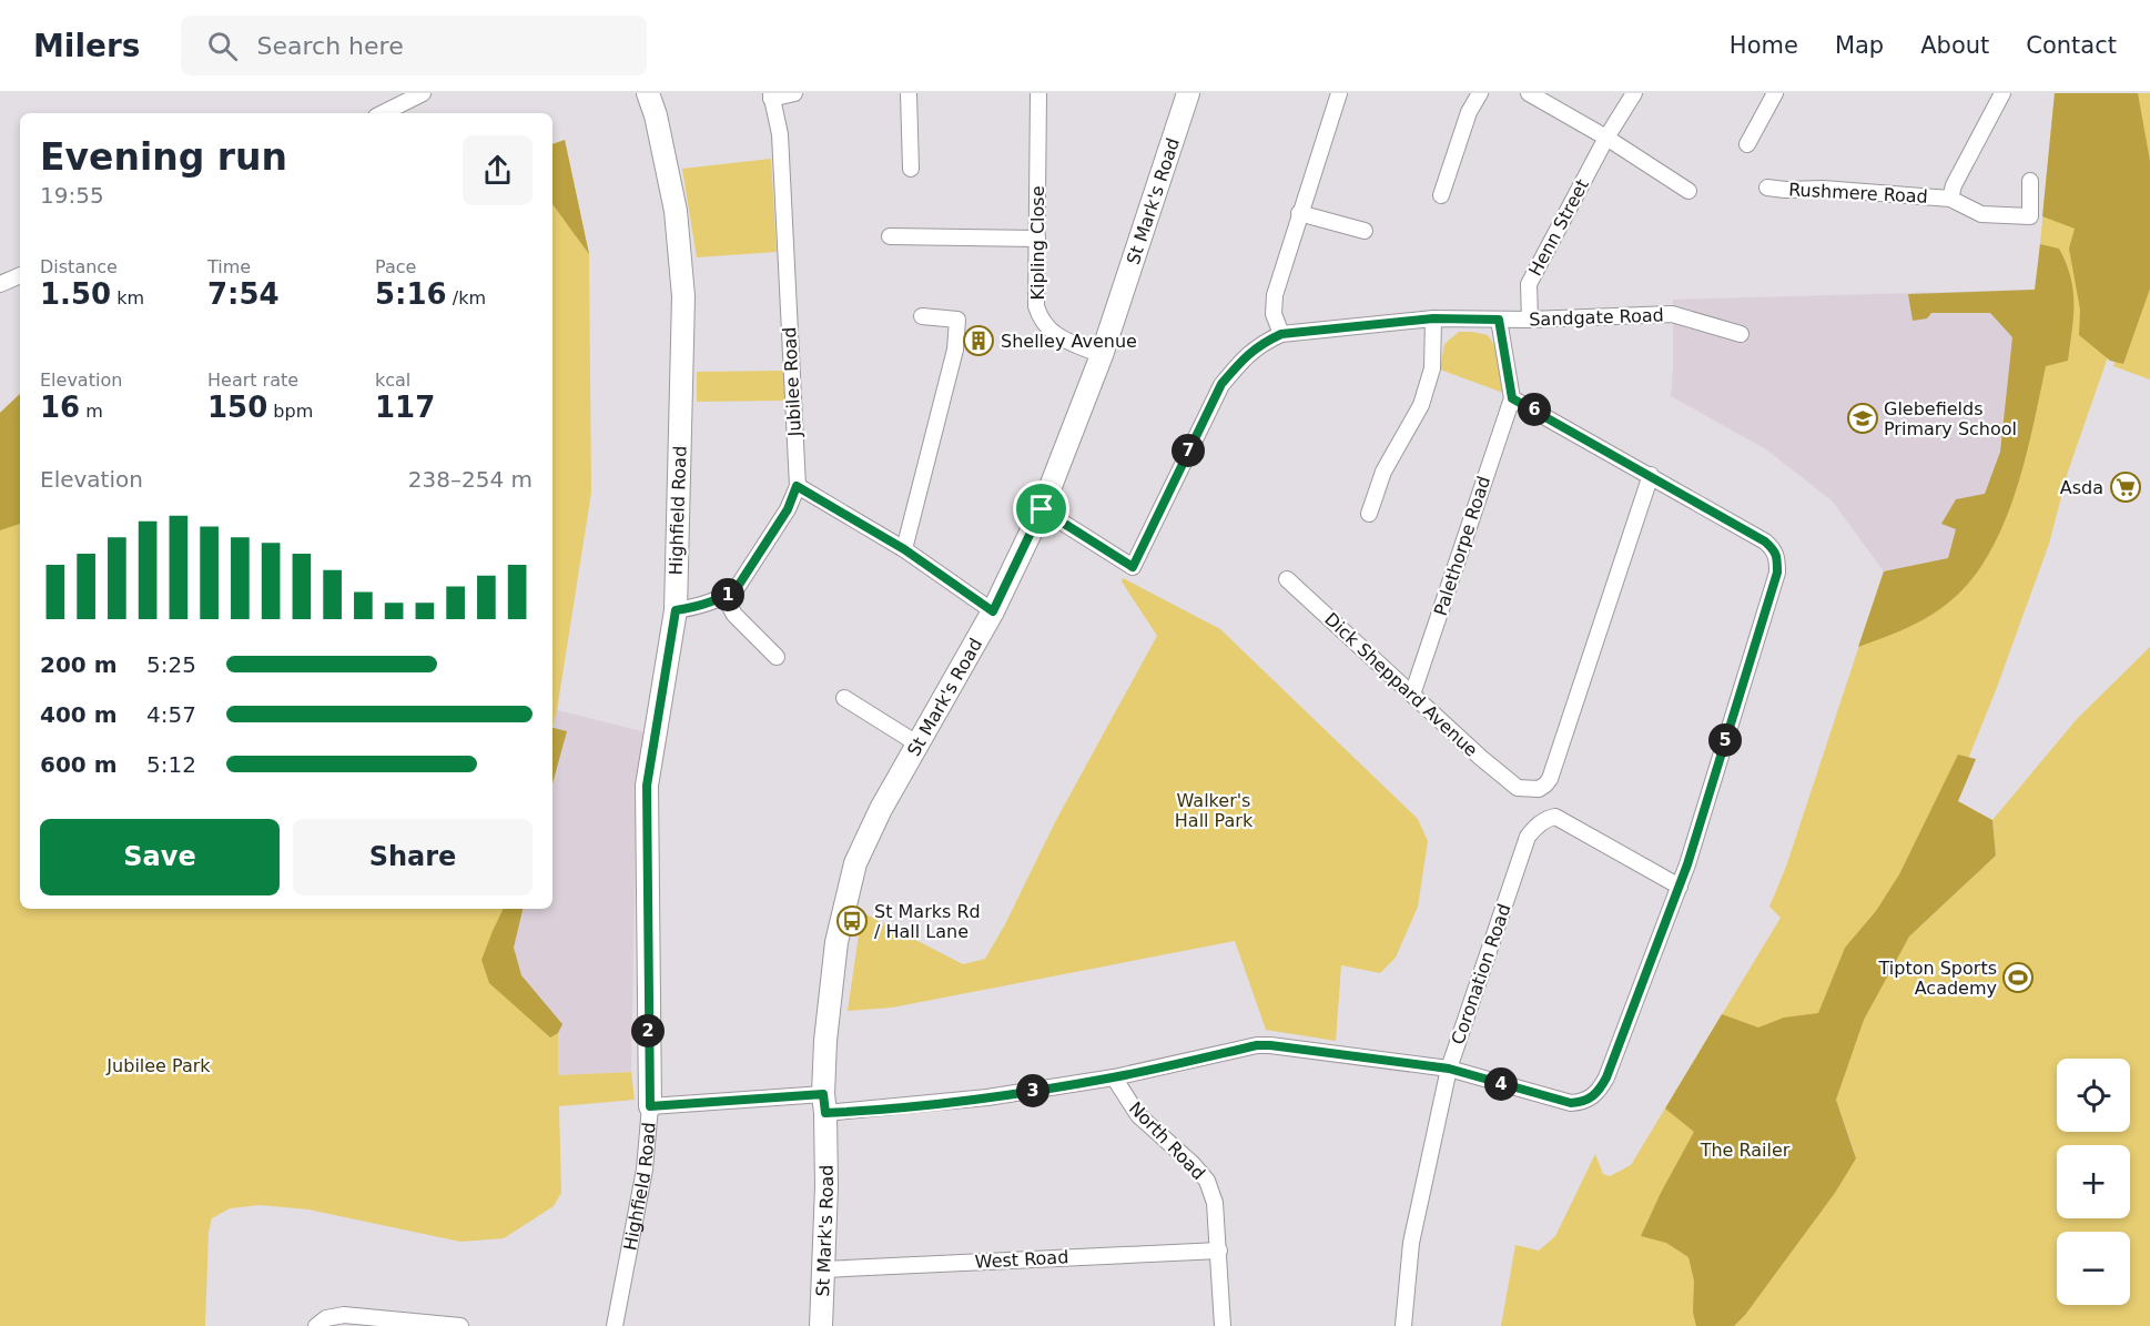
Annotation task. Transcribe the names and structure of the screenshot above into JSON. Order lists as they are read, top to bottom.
{
  "streets": {
    "street": [
      "Rushmere Road",
      "St Mark's Road",
      "Henn Street",
      "Kipling Close",
      "Sandgate Road",
      "Jubilee Road",
      "Highfield Road",
      "Palethorpe Road",
      "Dick Sheppard Avenue",
      "Coronation Road",
      "North Road",
      "West Road"
    ]
  },
  "crossings": [
    ["St Mark's Road", "Kipling Close"],
    ["St Mark's Road", "Sandgate Road"],
    ["St Mark's Road", "West Road"],
    ["Henn Street", "Sandgate Road"],
    ["Palethorpe Road", "Dick Sheppard Avenue"],
    ["North Road", "West Road"]
  ],
  "parks": ["Walker's Hall Park", "Jubilee Park", "The Railer"],
  "places": {
    "building": ["Shelley Avenue"],
    "school or university": ["Glebefields Primary School"],
    "supermarket": ["Asda"],
    "bus stop": ["St Marks Rd / Hall Lane"],
    "sports": ["Tipton Sports Academy"]
  },
  "page": {
    "header": "Milers",
    "search": "Search here",
    "nav": [
      "Home",
      "Map",
      "About",
      "Contact"
    ],
    "heading": ["Evening run", "19:55"],
    "stats": [
      ["Distance", "1.50 km"],
      ["Time", "7:54"],
      ["Pace", "5:16 /km"],
      ["Elevation", "16 m"],
      ["Heart rate", "150 bpm"],
      ["kcal", "117"]
    ],
    "pins": [
      "6",
      "7",
      "1",
      "5",
      "2",
      "4",
      "3"
    ],
    "chart": ["Elevation", "238–254 m"],
    "list": [
      {
        "name": "200 m",
        "note": "5:25"
      },
      {
        "name": "400 m",
        "note": "4:57"
      },
      {
        "name": "600 m",
        "note": "5:12"
      }
    ],
    "buttons": ["Save", "Share"],
    "map_buttons": ["+", "−"]
  }
}
